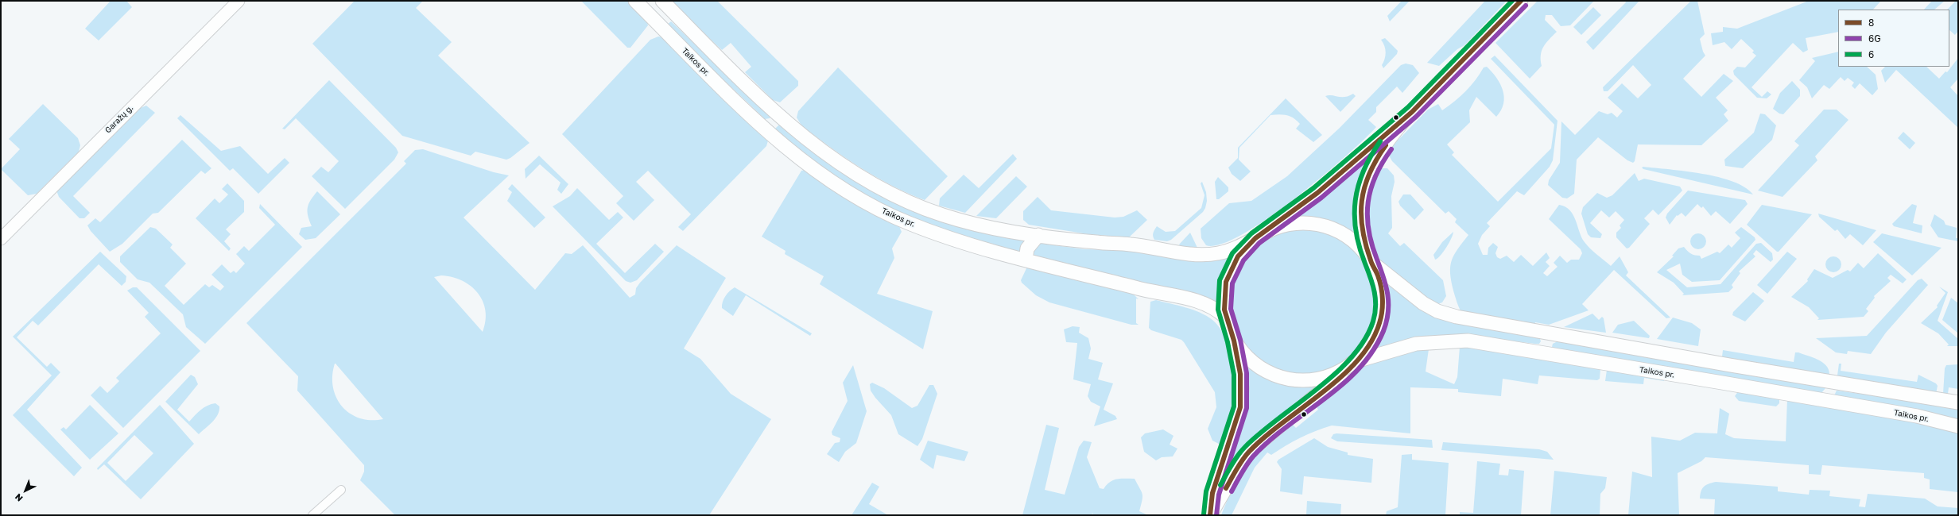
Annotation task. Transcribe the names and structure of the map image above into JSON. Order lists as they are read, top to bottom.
{
  "streets": {
    "main road": ["Taikos pr."],
    "street": ["Garažų g."]
  },
  "lines": ["transit line 8", "transit line 6", "transit line 6G"],
  "legend": ["8", "6G", "6"],
  "north": "bottom left"
}
